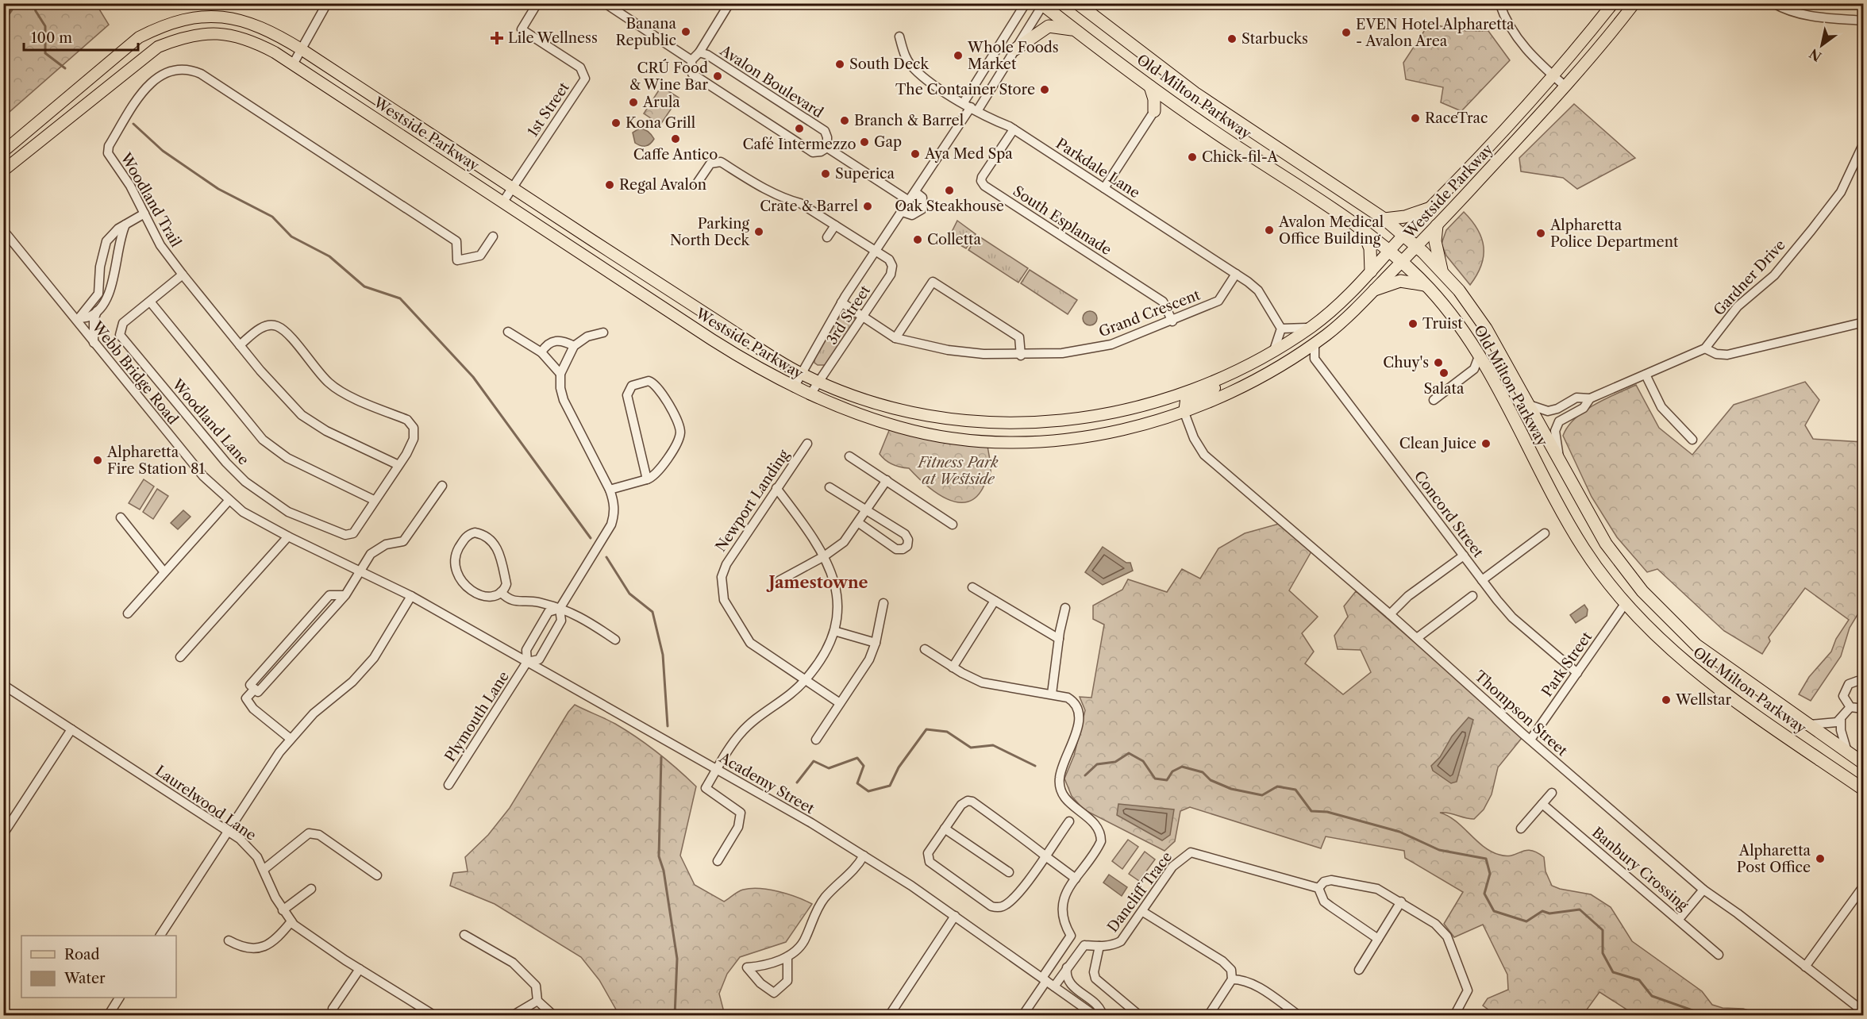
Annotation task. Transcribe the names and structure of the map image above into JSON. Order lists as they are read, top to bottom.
{
  "streets": {
    "highway": ["Old Milton Parkway"],
    "main road": ["Westside Parkway"],
    "street": [
      "Avalon Boulevard",
      "1st Street",
      "Parkdale Lane",
      "Woodland Trail",
      "South Esplanade",
      "Gardner Drive",
      "Grand Crescent",
      "3rd Street",
      "Webb Bridge Road",
      "Woodland Lane",
      "Newport Landing",
      "Concord Street",
      "Park Street",
      "Thompson Street",
      "Plymouth Lane",
      "Academy Street",
      "Laurelwood Lane",
      "Banbury Crossing",
      "Dancliff Trace"
    ]
  },
  "crossings": [
    ["Old Milton Parkway", "Westside Parkway"],
    ["Old Milton Parkway", "Gardner Drive"],
    ["Old Milton Parkway", "3rd Street"],
    ["Old Milton Parkway", "Park Street"],
    ["1st Street", "Westside Parkway"],
    ["Westside Parkway", "3rd Street"],
    ["Westside Parkway", "Thompson Street"],
    ["Parkdale Lane", "South Esplanade"],
    ["Parkdale Lane", "Grand Crescent"],
    ["Parkdale Lane", "3rd Street"],
    ["Woodland Trail", "Woodland Lane"],
    ["South Esplanade", "Grand Crescent"],
    ["Grand Crescent", "3rd Street"],
    ["Webb Bridge Road", "Academy Street"],
    ["Concord Street", "Park Street"],
    ["Park Street", "Thompson Street"],
    ["Plymouth Lane", "Academy Street"],
    ["Academy Street", "Dancliff Trace"]
  ],
  "districts": ["Jamestowne"],
  "parks": ["Fitness Park at Westside"],
  "places": {
    "other": [
      "Banana Republic",
      "EVEN Hotel Alpharetta - Avalon Area",
      "Starbucks",
      "Whole Foods Market",
      "South Deck",
      "CRÚ Food & Wine Bar",
      "The Container Store",
      "Arula",
      "RaceTrac",
      "Branch & Barrel",
      "Kona Grill",
      "Café Intermezzo",
      "Caffe Antico",
      "Gap",
      "Aya Med Spa",
      "Chick-fil-A",
      "Superica",
      "Regal Avalon",
      "Oak Steakhouse",
      "Crate & Barrel",
      "Avalon Medical Office Building",
      "Parking North Deck",
      "Alpharetta Police Department",
      "Colletta",
      "Truist",
      "Chuy's",
      "Salata",
      "Clean Juice",
      "Alpharetta Fire Station 81",
      "Wellstar",
      "Alpharetta Post Office"
    ],
    "health": ["Lile Wellness"]
  },
  "legend": ["Road", "Water"],
  "scale_bar": "100 m",
  "north": "bottom left"
}
